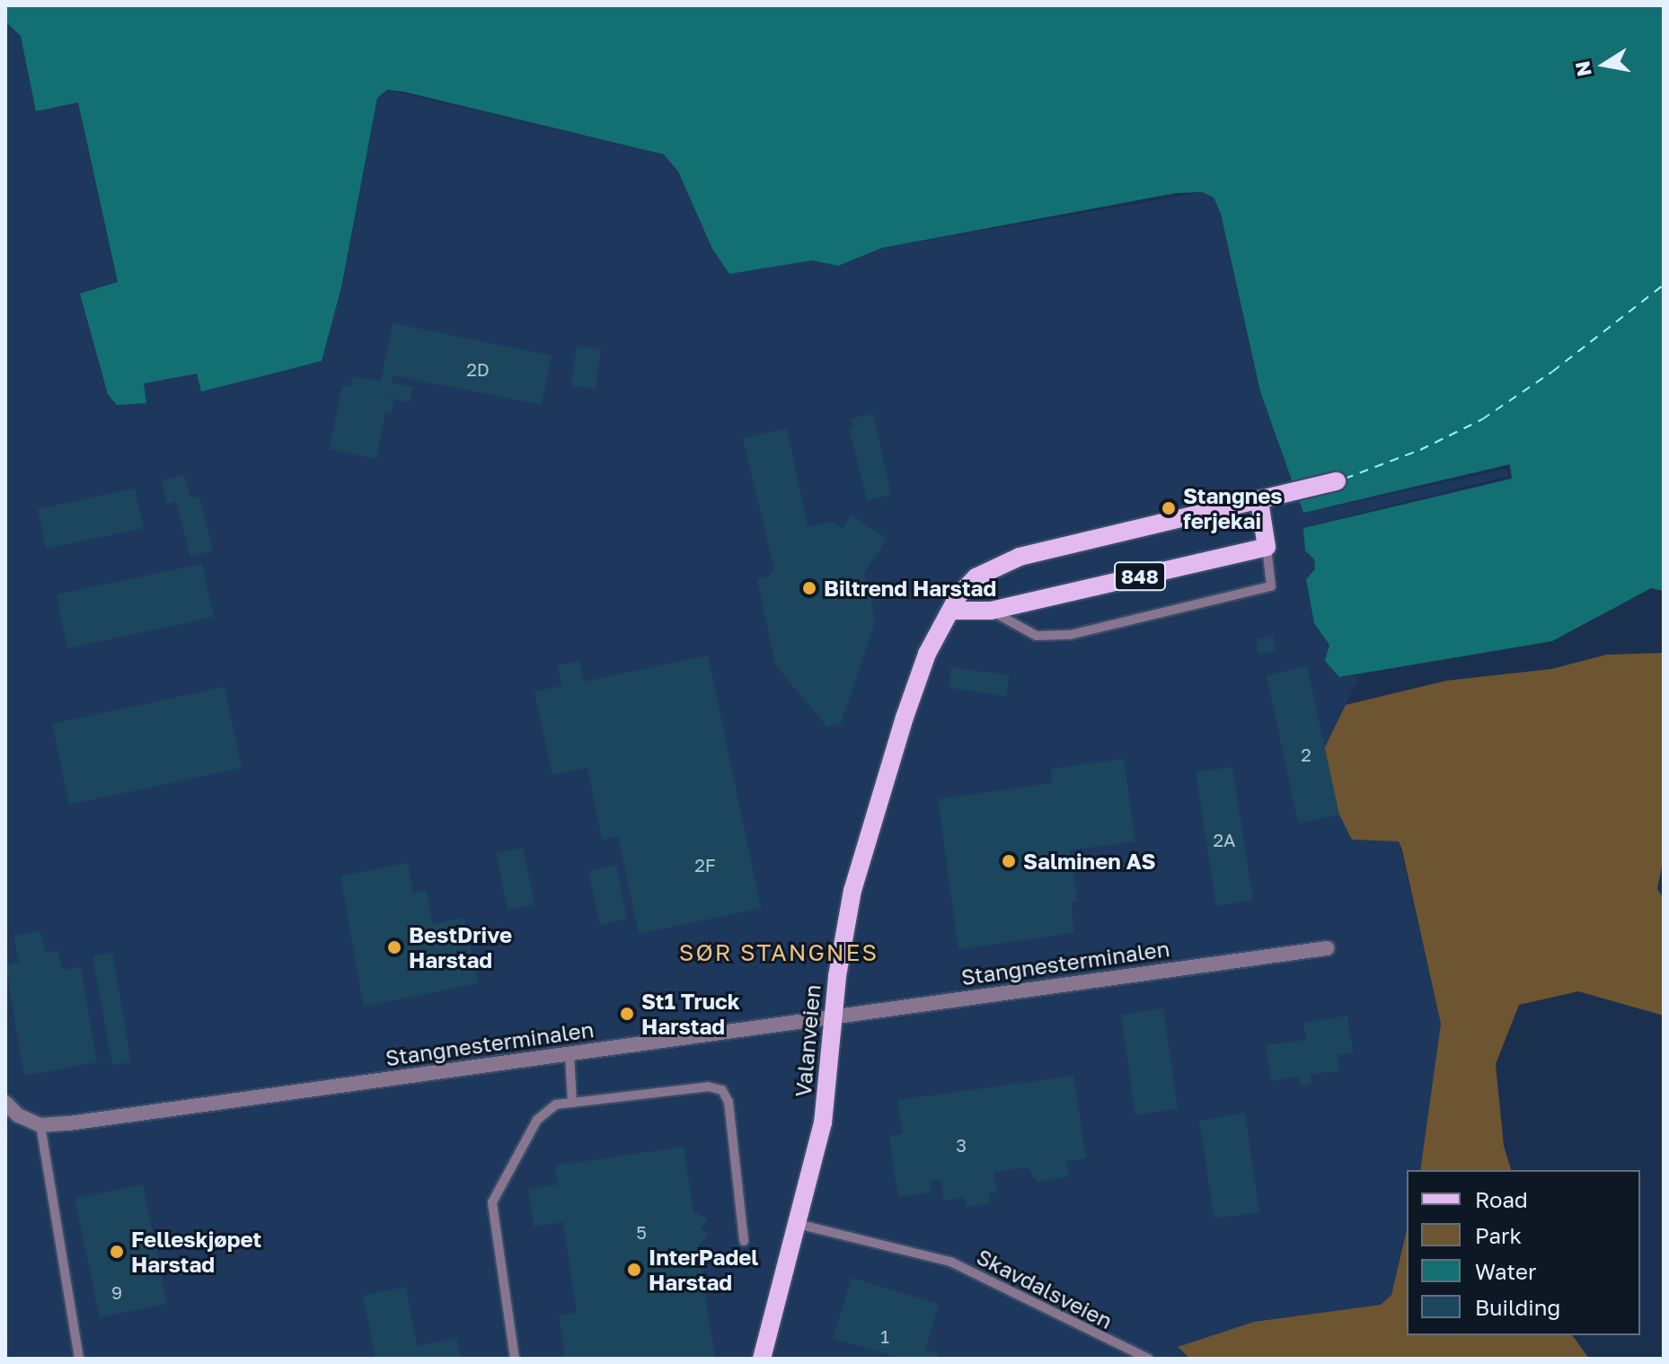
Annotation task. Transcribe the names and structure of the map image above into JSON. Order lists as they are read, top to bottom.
{
  "streets": {
    "main road": ["848", "Valanveien"],
    "street": ["Stangnesterminalen"],
    "lane": ["Skavdalsveien"]
  },
  "crossings": [
    ["848", "Valanveien"],
    ["Stangnesterminalen", "Valanveien"],
    ["Valanveien", "Skavdalsveien"]
  ],
  "districts": ["SØR STANGNES"],
  "places": [
    "Stangnes ferjekai",
    "Biltrend Harstad",
    "Salminen AS",
    "BestDrive Harstad",
    "St1 Truck Harstad",
    "Felleskjøpet Harstad",
    "InterPadel Harstad"
  ],
  "house_numbers": [
    "2D",
    "2",
    "2A",
    "2F",
    "3",
    "5",
    "9",
    "1"
  ],
  "legend": [
    "Road",
    "Park",
    "Water",
    "Building"
  ],
  "north": "left"
}
